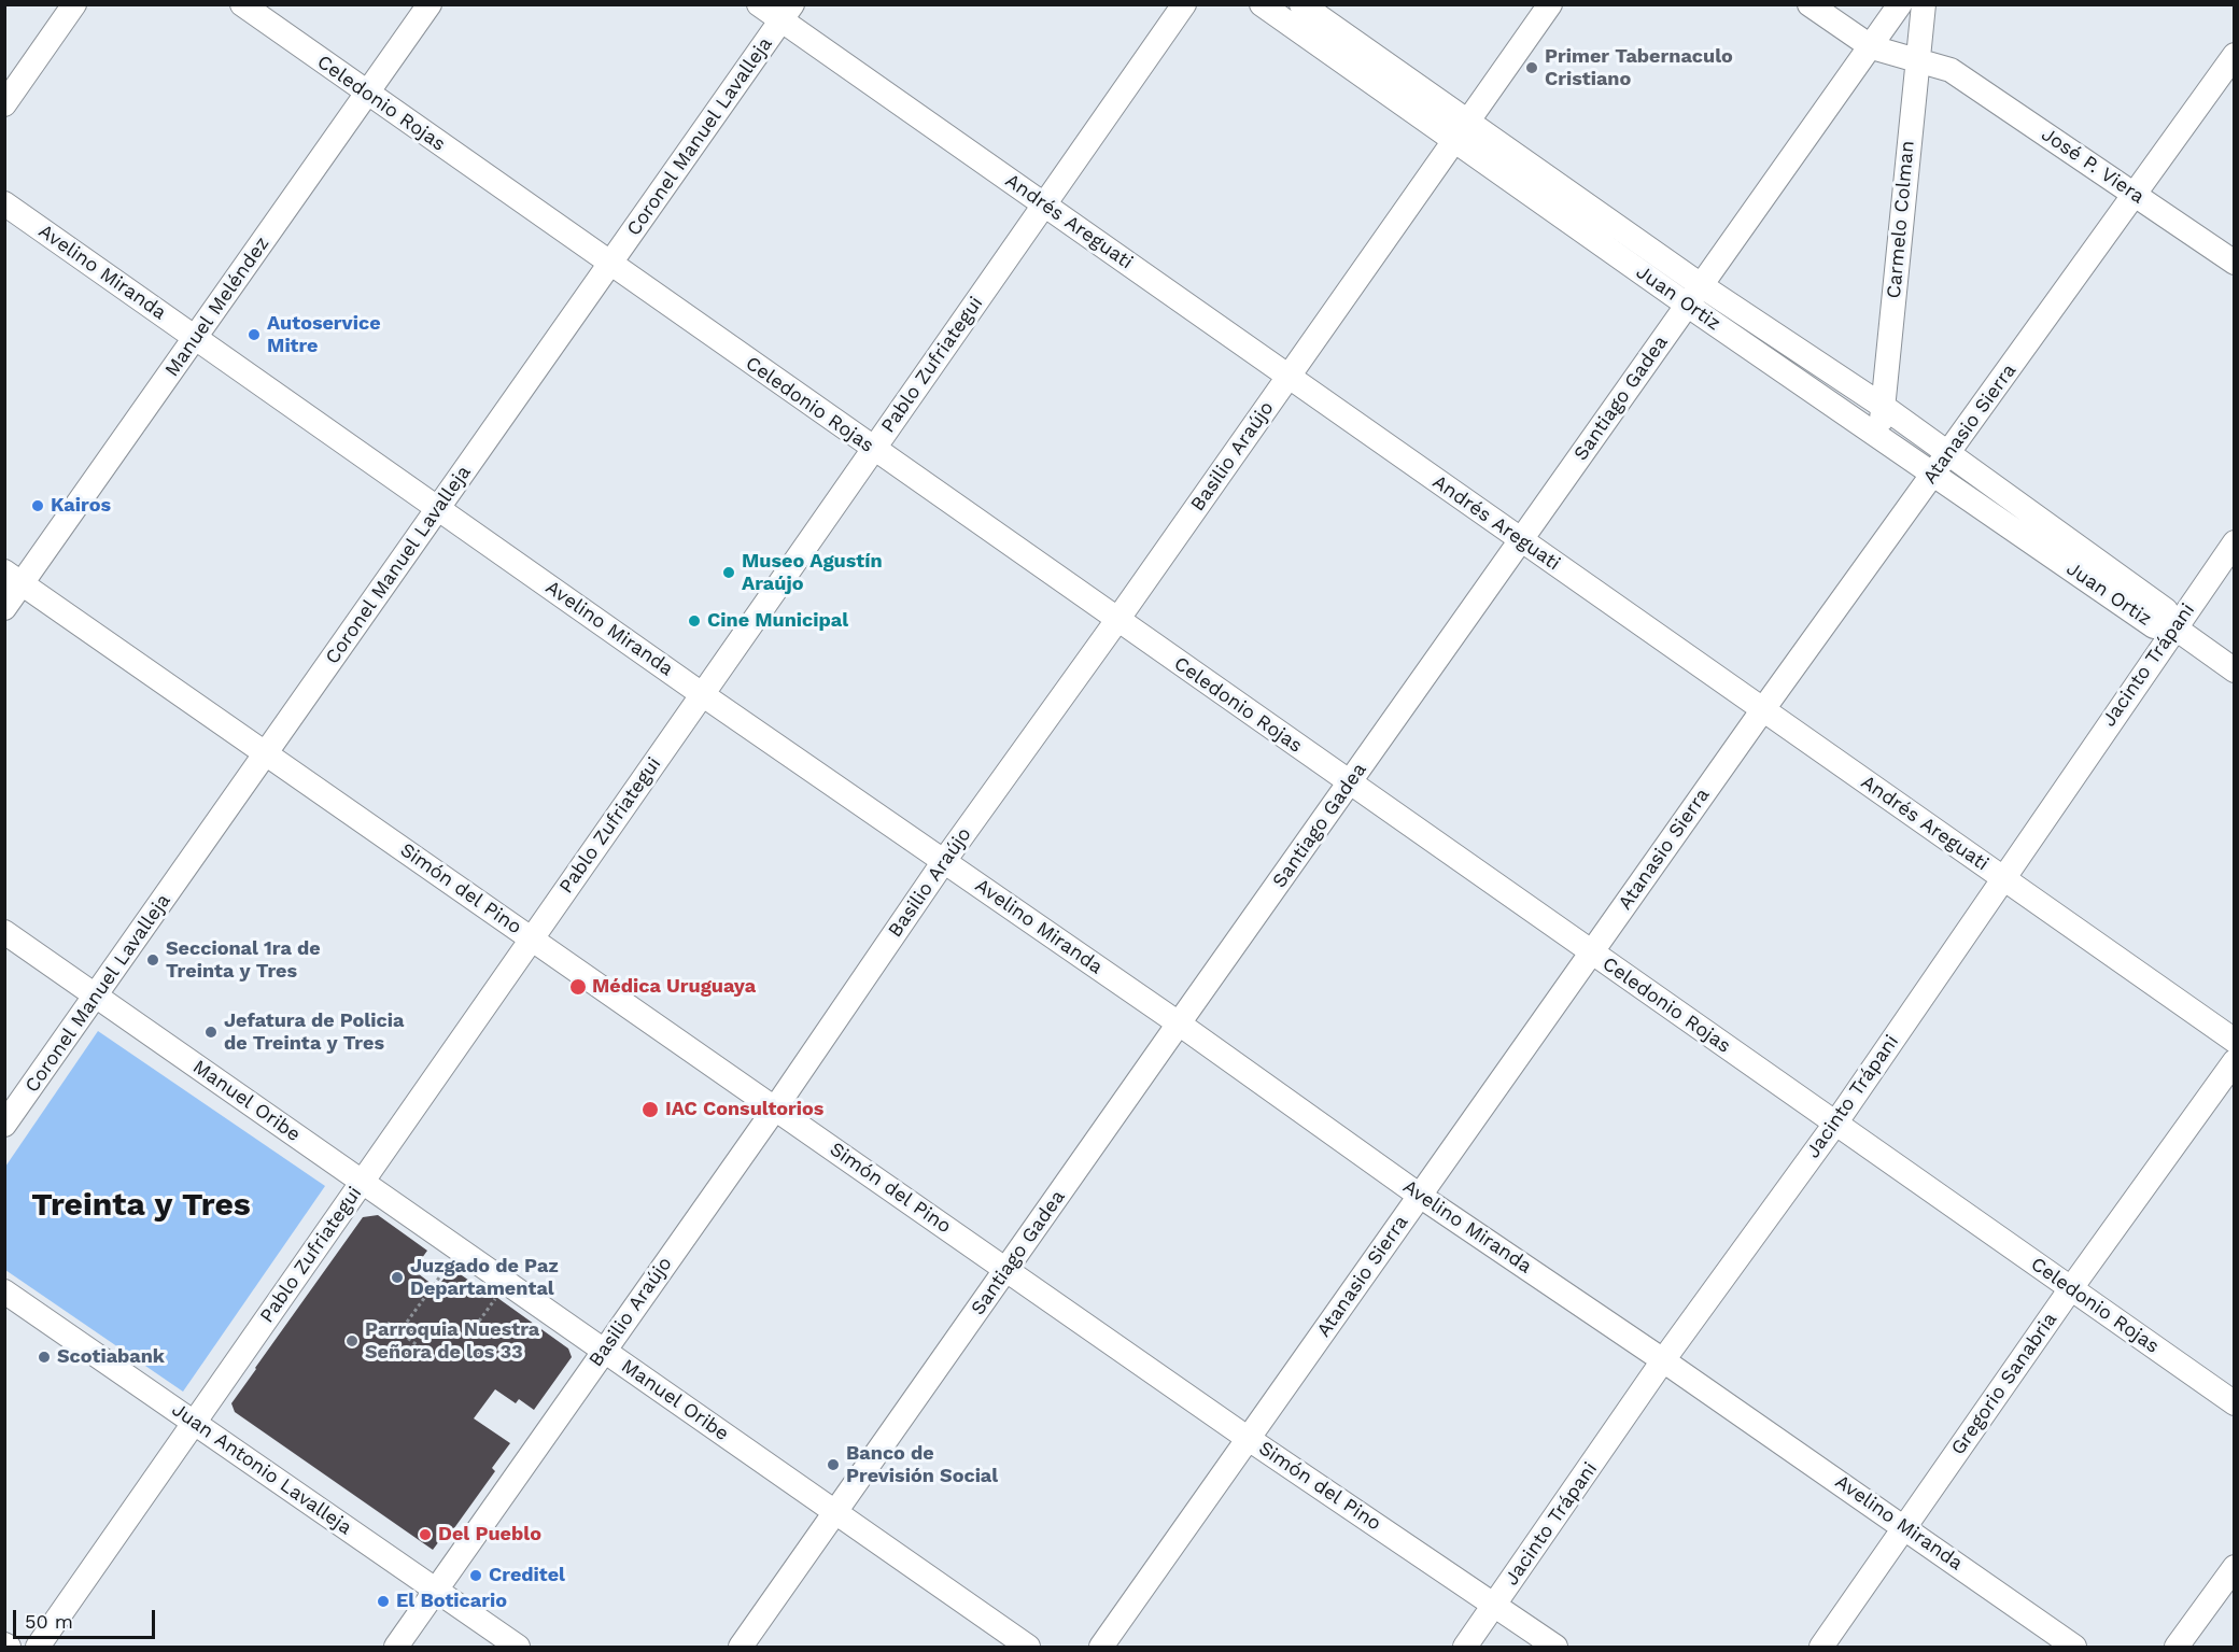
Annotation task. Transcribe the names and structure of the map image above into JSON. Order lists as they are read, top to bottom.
{
  "streets": {
    "street": [
      "Celedonio Rojas",
      "Coronel Manuel Lavalleja",
      "José P. Viera",
      "Carmelo Colman",
      "Andrés Areguati",
      "Avelino Miranda",
      "Juan Ortiz",
      "Manuel Meléndez",
      "Pablo Zufriategui",
      "Santiago Gadea",
      "Atanasio Sierra",
      "Basilio Araújo",
      "Jacinto Trápani",
      "Simón del Pino",
      "Manuel Oribe",
      "Gregorio Sanabria",
      "Juan Antonio Lavalleja"
    ]
  },
  "crossings": [
    ["Celedonio Rojas", "Coronel Manuel Lavalleja"],
    ["Celedonio Rojas", "Manuel Meléndez"],
    ["Celedonio Rojas", "Pablo Zufriategui"],
    ["Celedonio Rojas", "Santiago Gadea"],
    ["Celedonio Rojas", "Atanasio Sierra"],
    ["Celedonio Rojas", "Basilio Araújo"],
    ["Celedonio Rojas", "Jacinto Trápani"],
    ["Celedonio Rojas", "Gregorio Sanabria"],
    ["Coronel Manuel Lavalleja", "Andrés Areguati"],
    ["Coronel Manuel Lavalleja", "Avelino Miranda"],
    ["Coronel Manuel Lavalleja", "Simón del Pino"],
    ["Coronel Manuel Lavalleja", "Manuel Oribe"],
    ["José P. Viera", "Carmelo Colman"],
    ["José P. Viera", "Atanasio Sierra"],
    ["Carmelo Colman", "Juan Ortiz"],
    ["Andrés Areguati", "Pablo Zufriategui"],
    ["Andrés Areguati", "Santiago Gadea"],
    ["Andrés Areguati", "Atanasio Sierra"],
    ["Andrés Areguati", "Basilio Araújo"],
    ["Andrés Areguati", "Jacinto Trápani"],
    ["Avelino Miranda", "Manuel Meléndez"],
    ["Avelino Miranda", "Pablo Zufriategui"],
    ["Avelino Miranda", "Santiago Gadea"],
    ["Avelino Miranda", "Atanasio Sierra"],
    ["Avelino Miranda", "Basilio Araújo"],
    ["Avelino Miranda", "Jacinto Trápani"],
    ["Avelino Miranda", "Gregorio Sanabria"],
    ["Juan Ortiz", "Santiago Gadea"],
    ["Juan Ortiz", "Atanasio Sierra"],
    ["Juan Ortiz", "Basilio Araújo"],
    ["Juan Ortiz", "Jacinto Trápani"],
    ["Manuel Meléndez", "Simón del Pino"],
    ["Pablo Zufriategui", "Simón del Pino"],
    ["Pablo Zufriategui", "Manuel Oribe"],
    ["Pablo Zufriategui", "Juan Antonio Lavalleja"],
    ["Santiago Gadea", "Simón del Pino"],
    ["Santiago Gadea", "Manuel Oribe"],
    ["Atanasio Sierra", "Simón del Pino"],
    ["Basilio Araújo", "Simón del Pino"],
    ["Basilio Araújo", "Manuel Oribe"],
    ["Basilio Araújo", "Juan Antonio Lavalleja"],
    ["Jacinto Trápani", "Simón del Pino"]
  ],
  "districts": ["Treinta y Tres"],
  "places": [
    "Primer Tabernaculo Cristiano",
    "Autoservice Mitre",
    "Kairos",
    "Museo Agustín Araújo",
    "Cine Municipal",
    "Seccional 1ra de Treinta y Tres",
    "Médica Uruguaya",
    "Jefatura de Policia de Treinta y Tres",
    "IAC Consultorios",
    "Juzgado de Paz Departamental",
    "Parroquia Nuestra Señora de los 33",
    "Scotiabank",
    "Banco de Previsión Social",
    "Del Pueblo",
    "Creditel",
    "El Boticario"
  ],
  "scale_bar": "50 m"
}
